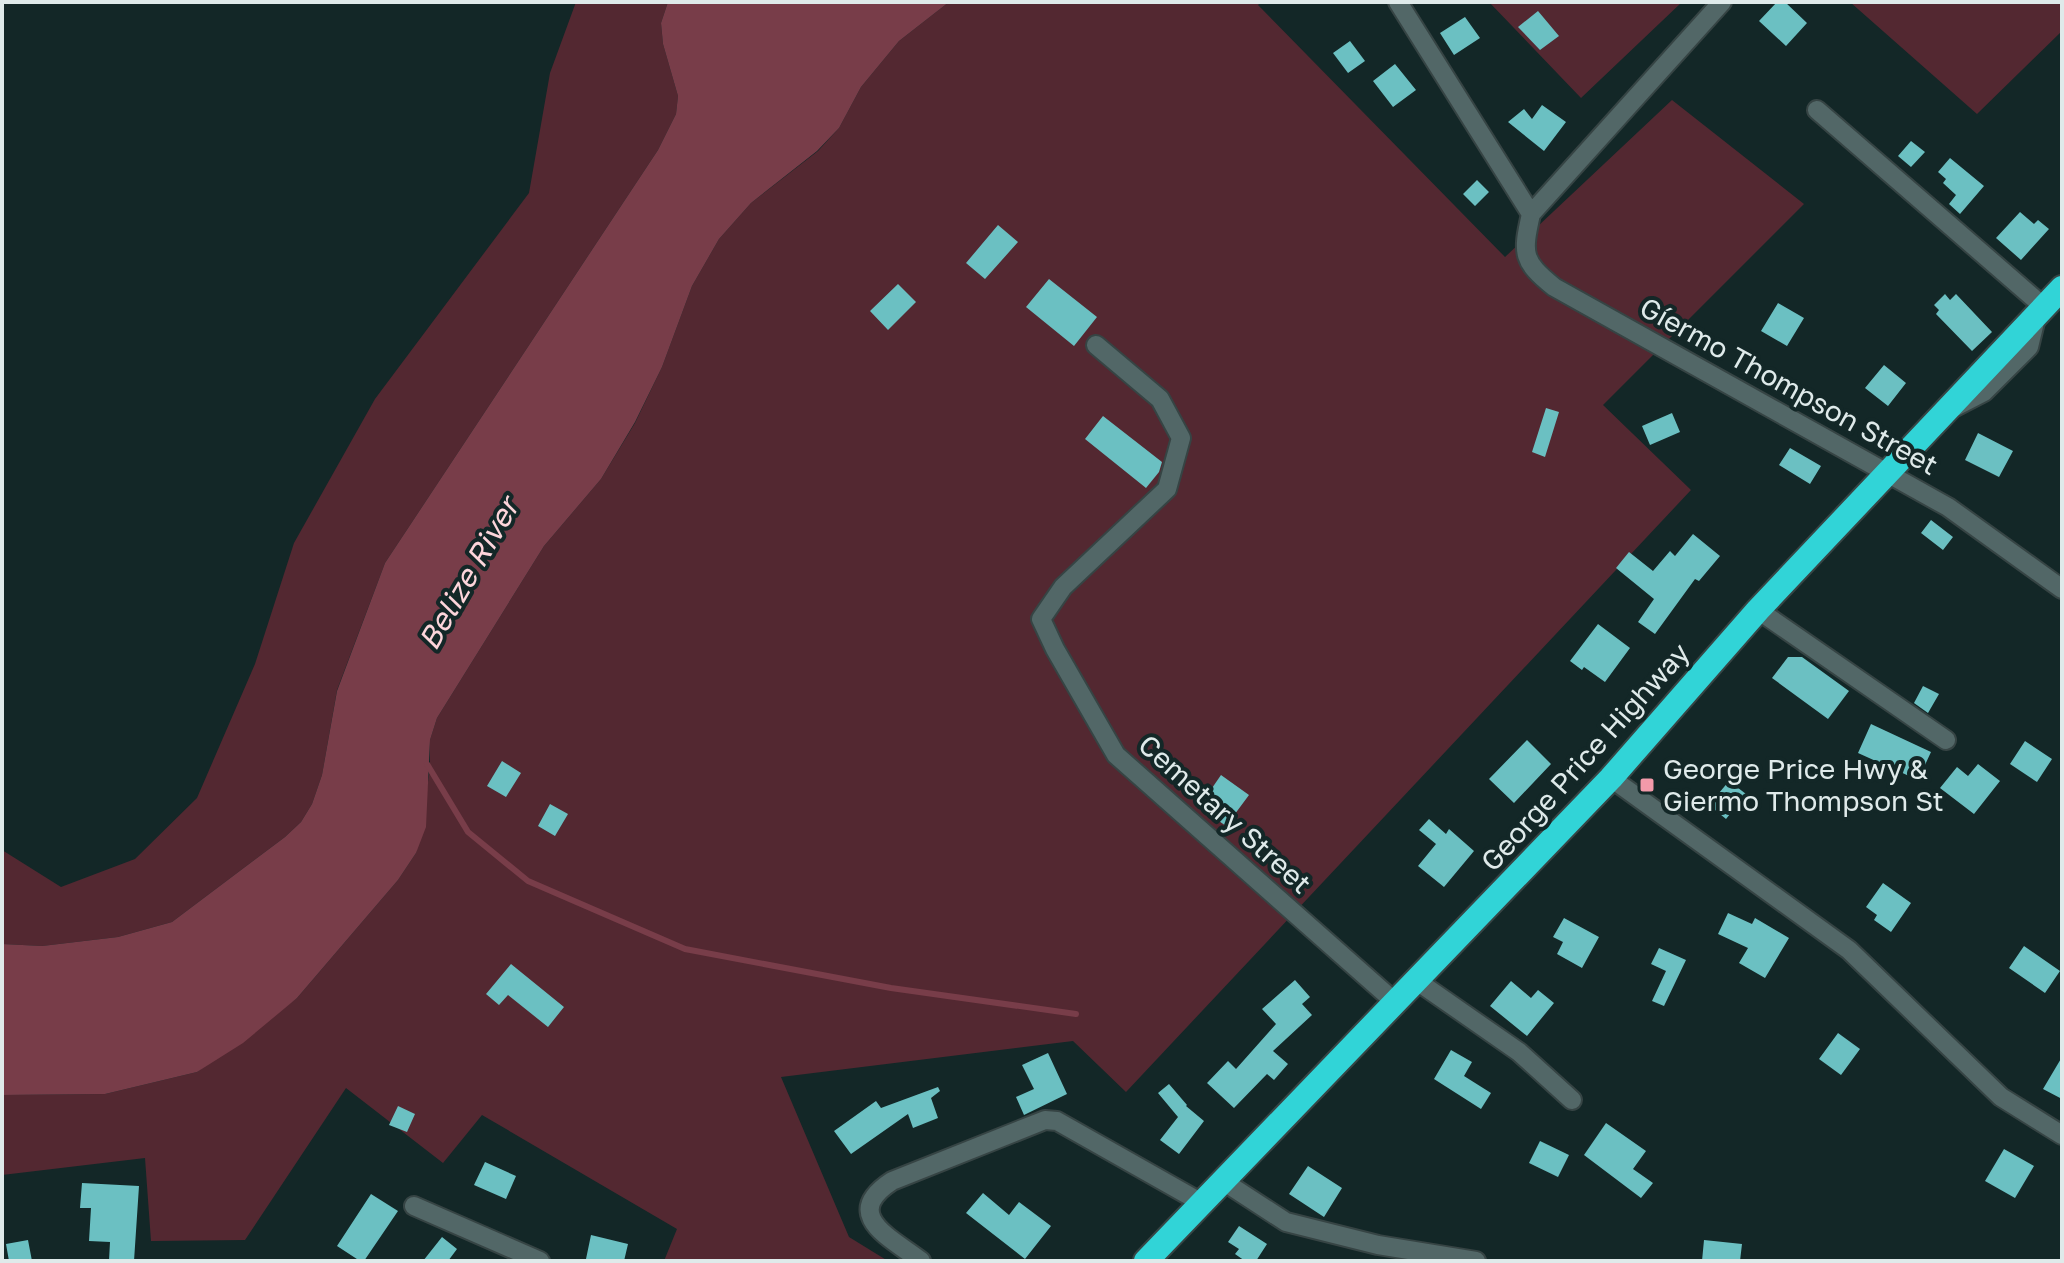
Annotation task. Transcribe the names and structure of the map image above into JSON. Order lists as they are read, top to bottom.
{
  "streets": {
    "highway": ["George Price Highway"],
    "street": ["Gíermo Thompson Street", "Cemetary Street"]
  },
  "crossings": [
    ["Gíermo Thompson Street", "George Price Highway"],
    ["George Price Highway", "Cemetary Street"]
  ],
  "water": ["Belize River"],
  "places": {
    "transit": ["George Price Hwy & Giermo Thompson St"]
  }
}
